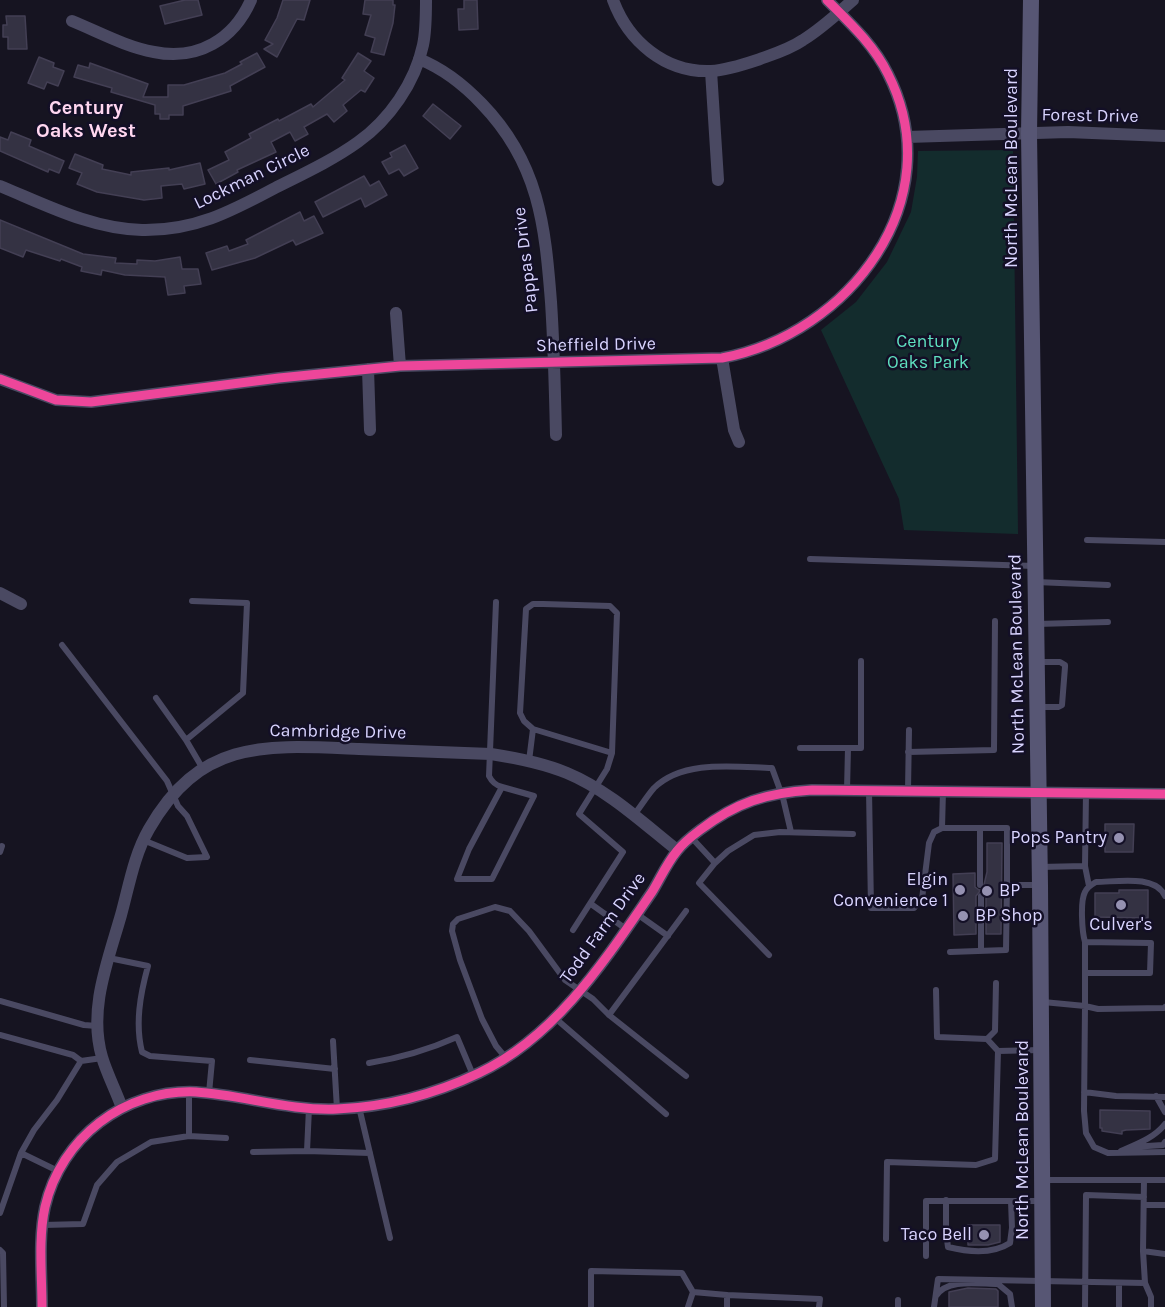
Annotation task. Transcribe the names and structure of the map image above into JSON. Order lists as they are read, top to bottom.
{
  "streets": {
    "main road": ["North McLean Boulevard"],
    "street": [
      "Forest Drive",
      "Lockman Circle",
      "Pappas Drive",
      "Sheffield Drive",
      "Cambridge Drive",
      "Todd Farm Drive"
    ]
  },
  "crossings": [
    ["Forest Drive", "North McLean Boulevard"],
    ["Forest Drive", "Sheffield Drive"],
    ["North McLean Boulevard", "Todd Farm Drive"],
    ["Lockman Circle", "Pappas Drive"],
    ["Pappas Drive", "Sheffield Drive"],
    ["Cambridge Drive", "Todd Farm Drive"]
  ],
  "districts": ["Century Oaks West"],
  "parks": ["Century Oaks Park"],
  "places": [
    "Pops Pantry",
    "Elgin Convenience 1",
    "BP",
    "Culver's",
    "BP Shop",
    "Taco Bell"
  ]
}
